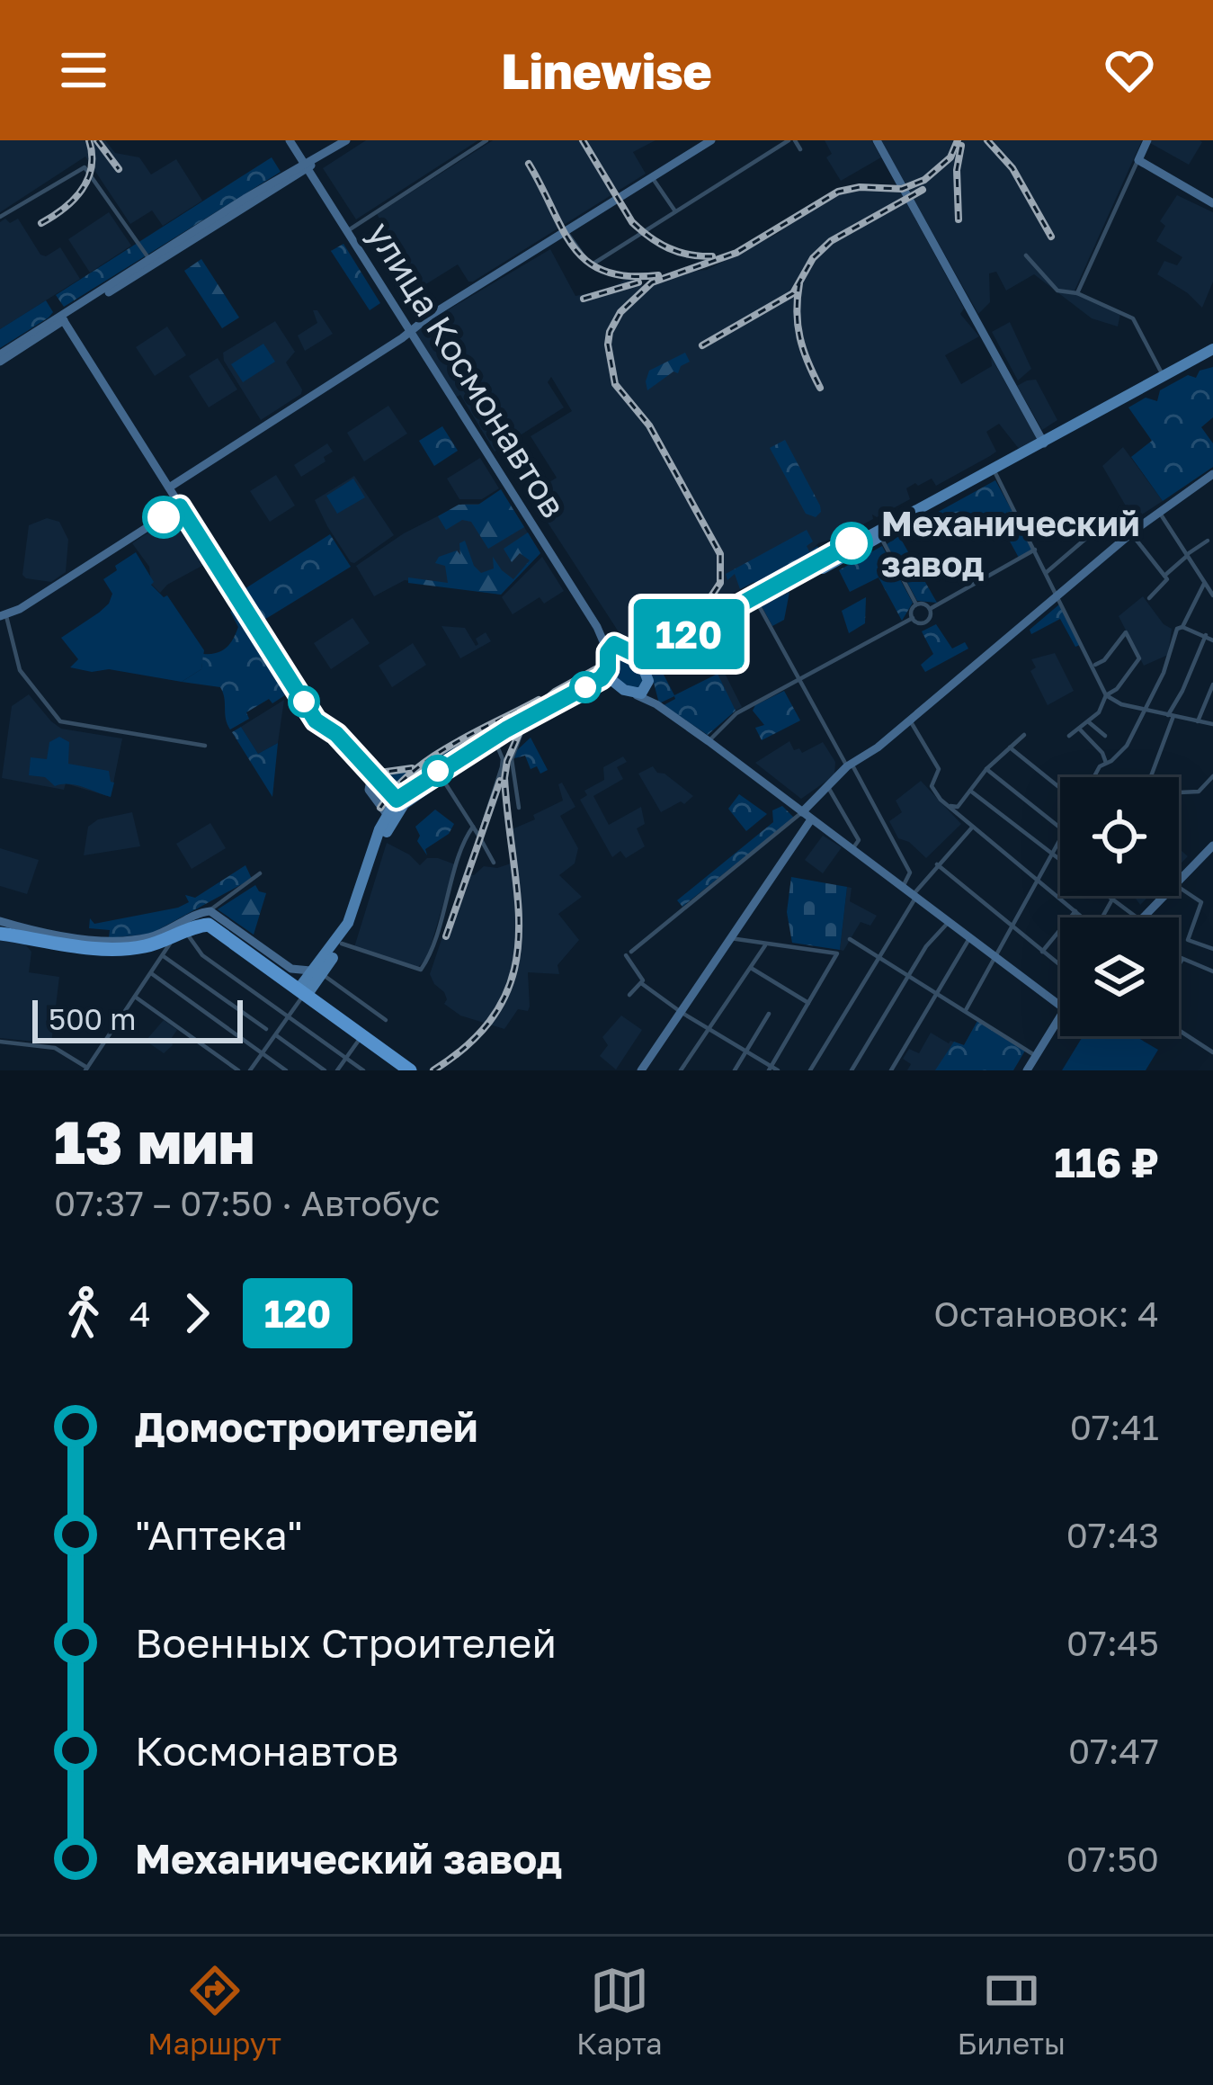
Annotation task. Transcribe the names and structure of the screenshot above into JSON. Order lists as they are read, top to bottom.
{
  "streets": {
    "street": ["улица Космонавтов"]
  },
  "places": ["Механический завод"],
  "lines": ["bus line 120"],
  "scale_bar": "500 m",
  "page": {
    "header": "Linewise",
    "on_map": "120",
    "scale": "500 m",
    "heading": ["13 мин", "07:37 – 07:50 · Автобус", "116 ₽"],
    "legs": ["4", "120", "Остановок: 4"],
    "list": [
      {
        "name": "Домостроителей",
        "value": "07:41"
      },
      {
        "name": "\"Аптека\"",
        "value": "07:43"
      },
      {
        "name": "Военных Строителей",
        "value": "07:45"
      },
      {
        "name": "Космонавтов",
        "value": "07:47"
      },
      {
        "name": "Механический завод",
        "value": "07:50"
      }
    ],
    "tabs": ["Маршрут", "Карта", "Билеты"]
  }
}
